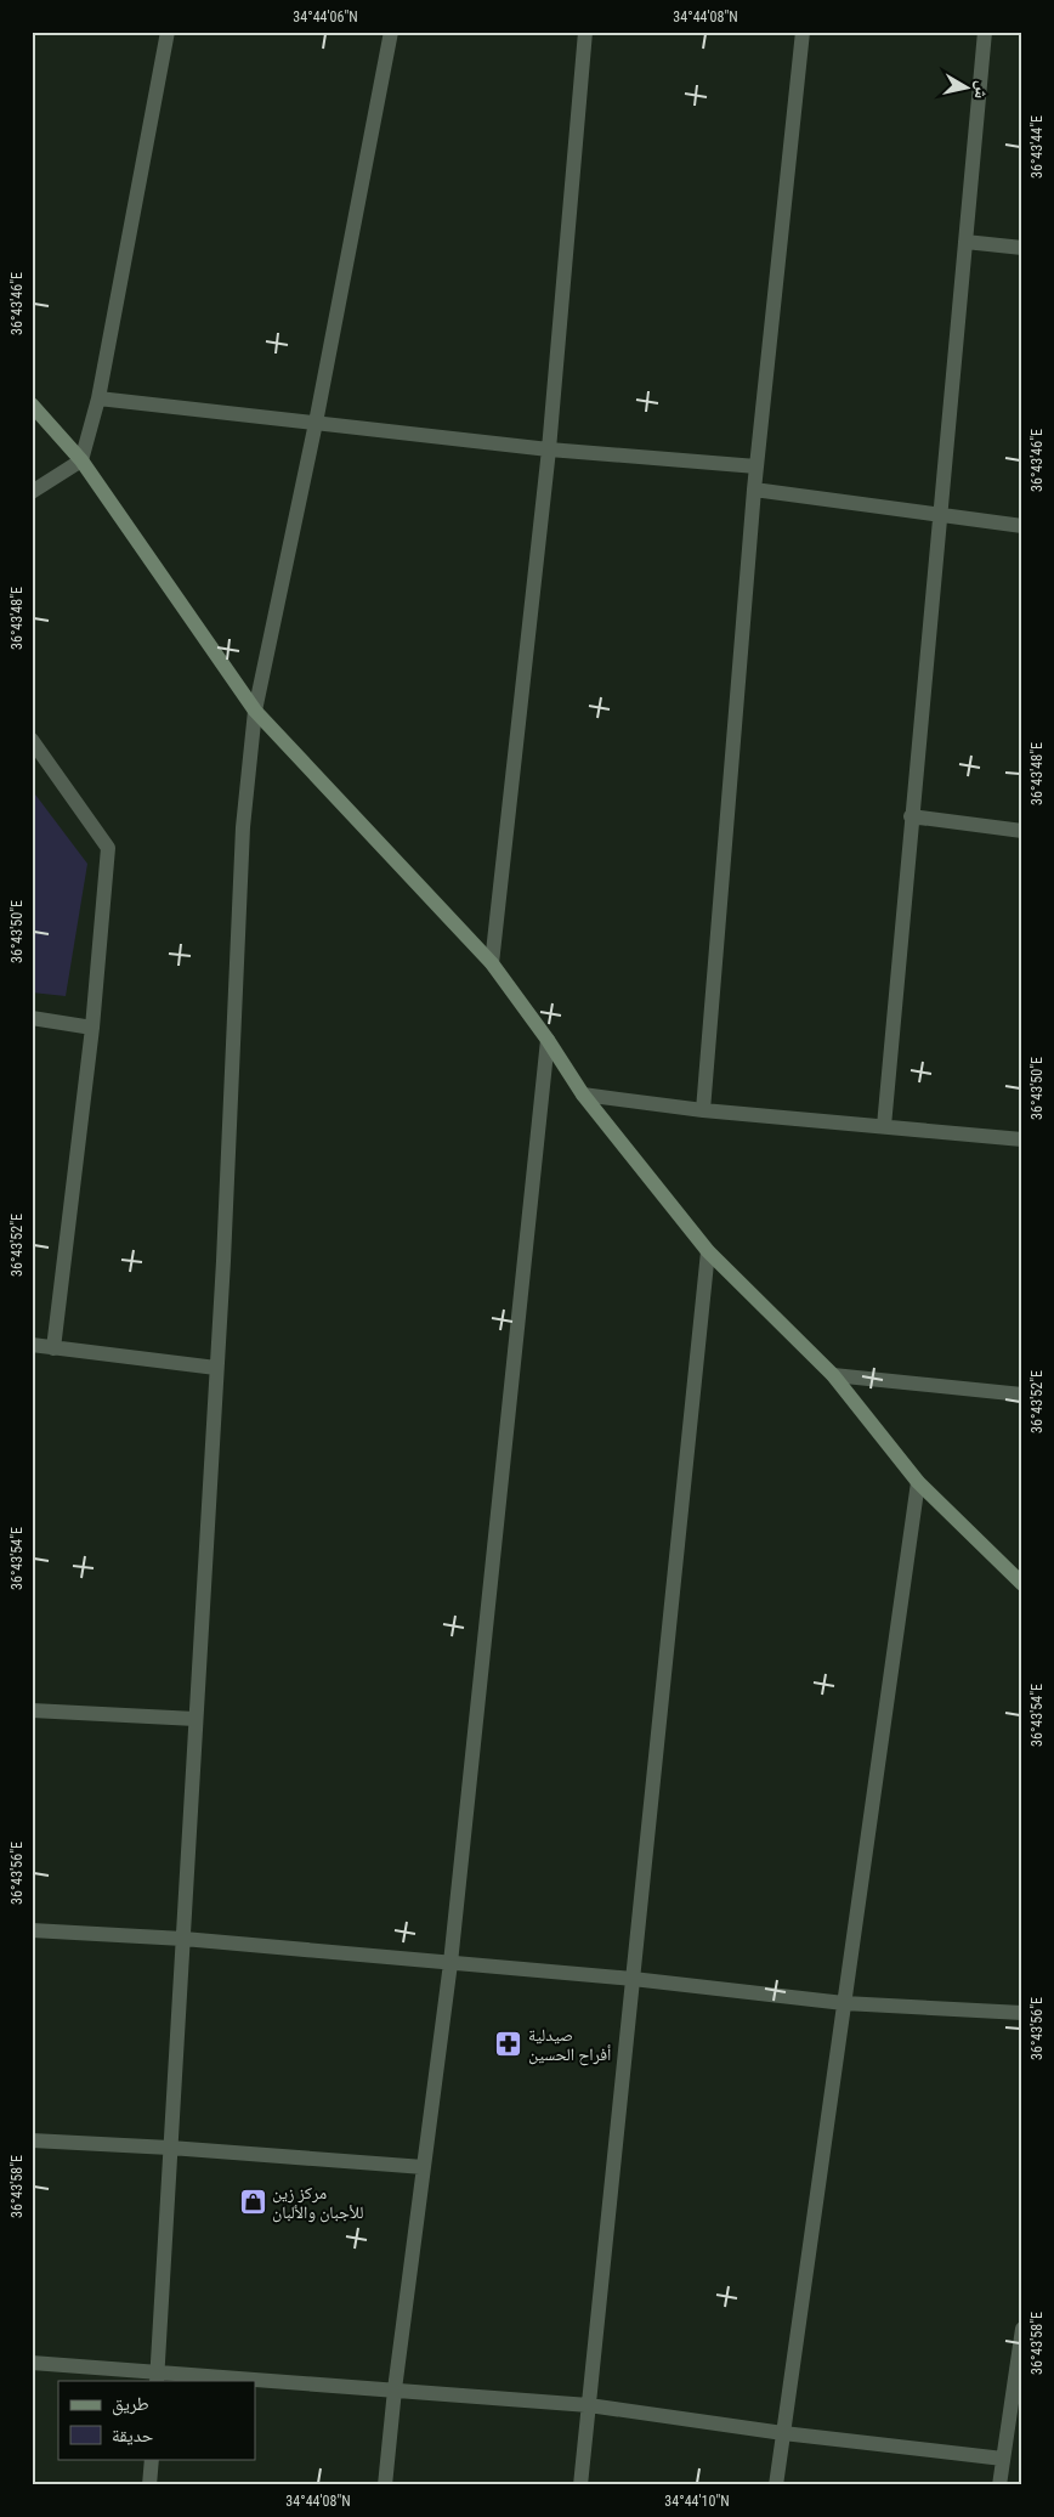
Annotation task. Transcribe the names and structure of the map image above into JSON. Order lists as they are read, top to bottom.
{
  "places": {
    "pharmacy": ["صيدلية أفراح الحسين"],
    "shop": ["مركز زين للأجبان والألبان"]
  },
  "legend": ["طريق", "حديقة"],
  "north": "right",
  "coordinates": [
    "34°44'06\"N",
    "34°44'08\"N",
    "36°43'44\"E",
    "36°43'46\"E",
    "36°43'48\"E",
    "36°43'50\"E",
    "36°43'52\"E",
    "36°43'54\"E",
    "36°43'56\"E",
    "36°43'58\"E",
    "34°44'10\"N"
  ]
}
